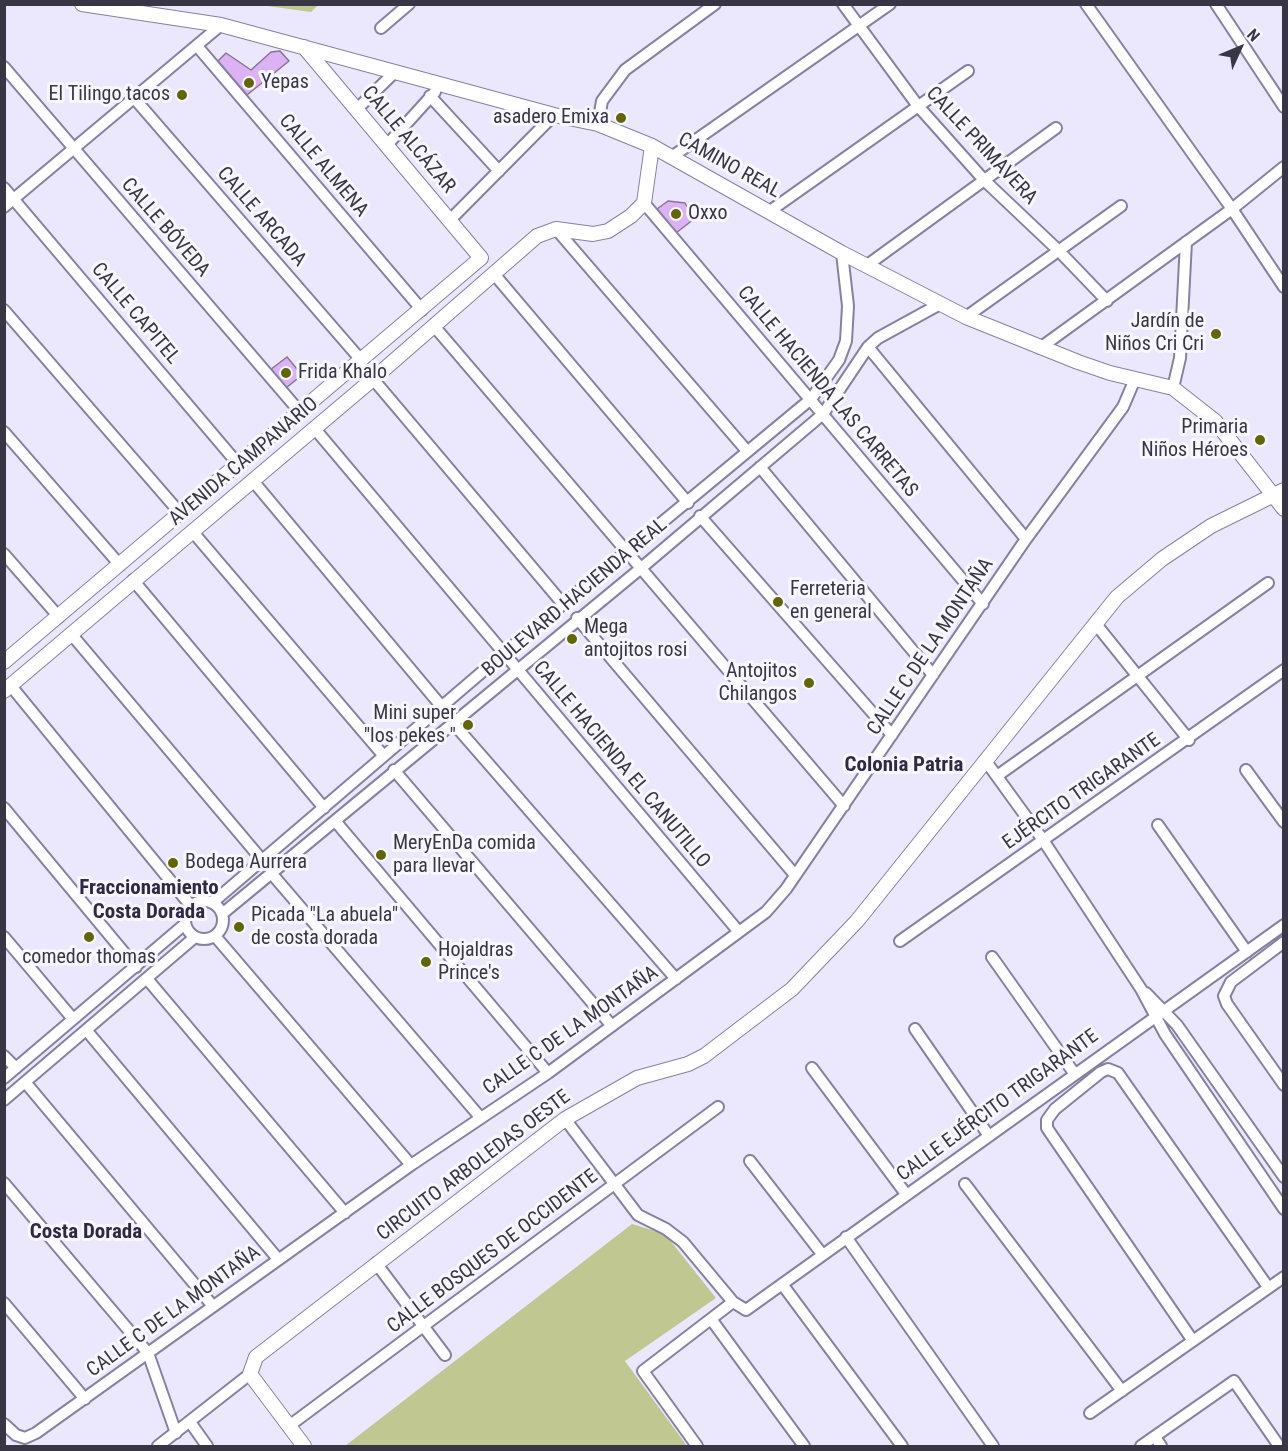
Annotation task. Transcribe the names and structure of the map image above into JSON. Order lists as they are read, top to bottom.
{
  "streets": {
    "street": [
      "CALLE ALCÁZAR",
      "CALLE PRIMAVERA",
      "CALLE ALMENA",
      "CAMINO REAL",
      "CALLE ARCADA",
      "CALLE BÓVEDA",
      "CALLE CAPITEL",
      "CALLE HACIENDA LAS CARRETAS",
      "AVENIDA CAMPANARIO",
      "BOULEVARD HACIENDA REAL",
      "CALLE C DE LA MONTAÑA",
      "CALLE HACIENDA EL CANUTILLO",
      "EJÉRCITO TRIGARANTE",
      "CALLE EJÉRCITO TRIGARANTE",
      "CIRCUITO ARBOLEDAS OESTE",
      "CALLE BOSQUES DE OCCIDENTE"
    ]
  },
  "crossings": [
    ["CALLE ALCÁZAR", "CAMINO REAL"],
    ["CALLE ALCÁZAR", "AVENIDA CAMPANARIO"],
    ["CALLE ALMENA", "AVENIDA CAMPANARIO"],
    ["CAMINO REAL", "BOULEVARD HACIENDA REAL"],
    ["CAMINO REAL", "CALLE C DE LA MONTAÑA"],
    ["CAMINO REAL", "CIRCUITO ARBOLEDAS OESTE"],
    ["CALLE ARCADA", "AVENIDA CAMPANARIO"],
    ["CALLE BÓVEDA", "AVENIDA CAMPANARIO"],
    ["CALLE CAPITEL", "AVENIDA CAMPANARIO"],
    ["CALLE HACIENDA LAS CARRETAS", "BOULEVARD HACIENDA REAL"],
    ["CALLE HACIENDA LAS CARRETAS", "CALLE C DE LA MONTAÑA"],
    ["AVENIDA CAMPANARIO", "CALLE HACIENDA EL CANUTILLO"],
    ["BOULEVARD HACIENDA REAL", "CALLE HACIENDA EL CANUTILLO"],
    ["CALLE C DE LA MONTAÑA", "CALLE HACIENDA EL CANUTILLO"]
  ],
  "districts": ["Colonia Patria", "Fraccionamiento Costa Dorada", "Costa Dorada"],
  "places": [
    "Yepas",
    "El Tilingo tacos",
    "asadero Emixa",
    "Oxxo",
    "Jardín de Niños Cri Cri",
    "Frida Khalo",
    "Primaria Niños Héroes",
    "Ferreteria en general",
    "Mega antojitos rosi",
    "Antojitos Chilangos",
    "Mini super \"los pekes \"",
    "MeryEnDa comida para llevar",
    "Bodega Aurrera",
    "Picada \"La abuela\" de costa dorada",
    "comedor thomas",
    "Hojaldras Prince's"
  ],
  "north": "top right"
}
